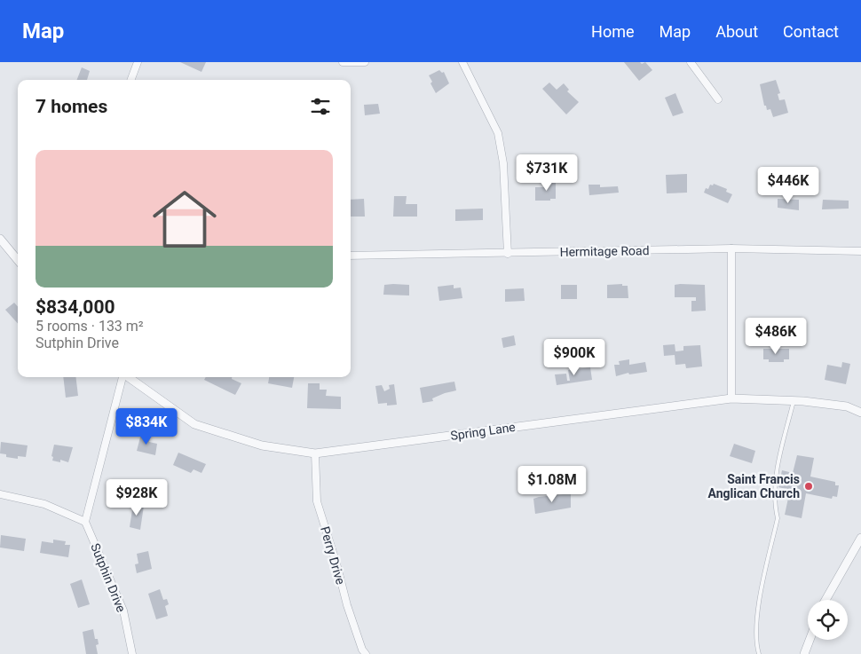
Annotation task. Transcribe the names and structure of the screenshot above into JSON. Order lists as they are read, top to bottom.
{
  "streets": {
    "street": [
      "Hermitage Road",
      "Spring Lane",
      "Perry Drive",
      "Sutphin Drive"
    ]
  },
  "crossings": [
    ["Spring Lane", "Perry Drive"]
  ],
  "places": ["Saint Francis Anglican Church"],
  "page": {
    "header": "Map",
    "nav": [
      "Home",
      "Map",
      "About",
      "Contact"
    ],
    "heading": "7 homes",
    "list": [
      {
        "name": "$834,000",
        "note": "5 rooms · 133 m² · Sutphin Drive"
      }
    ],
    "price": [
      "$731K",
      "$446K",
      "$486K",
      "$900K",
      "$834K",
      "$1.08M",
      "$928K"
    ]
  }
}
